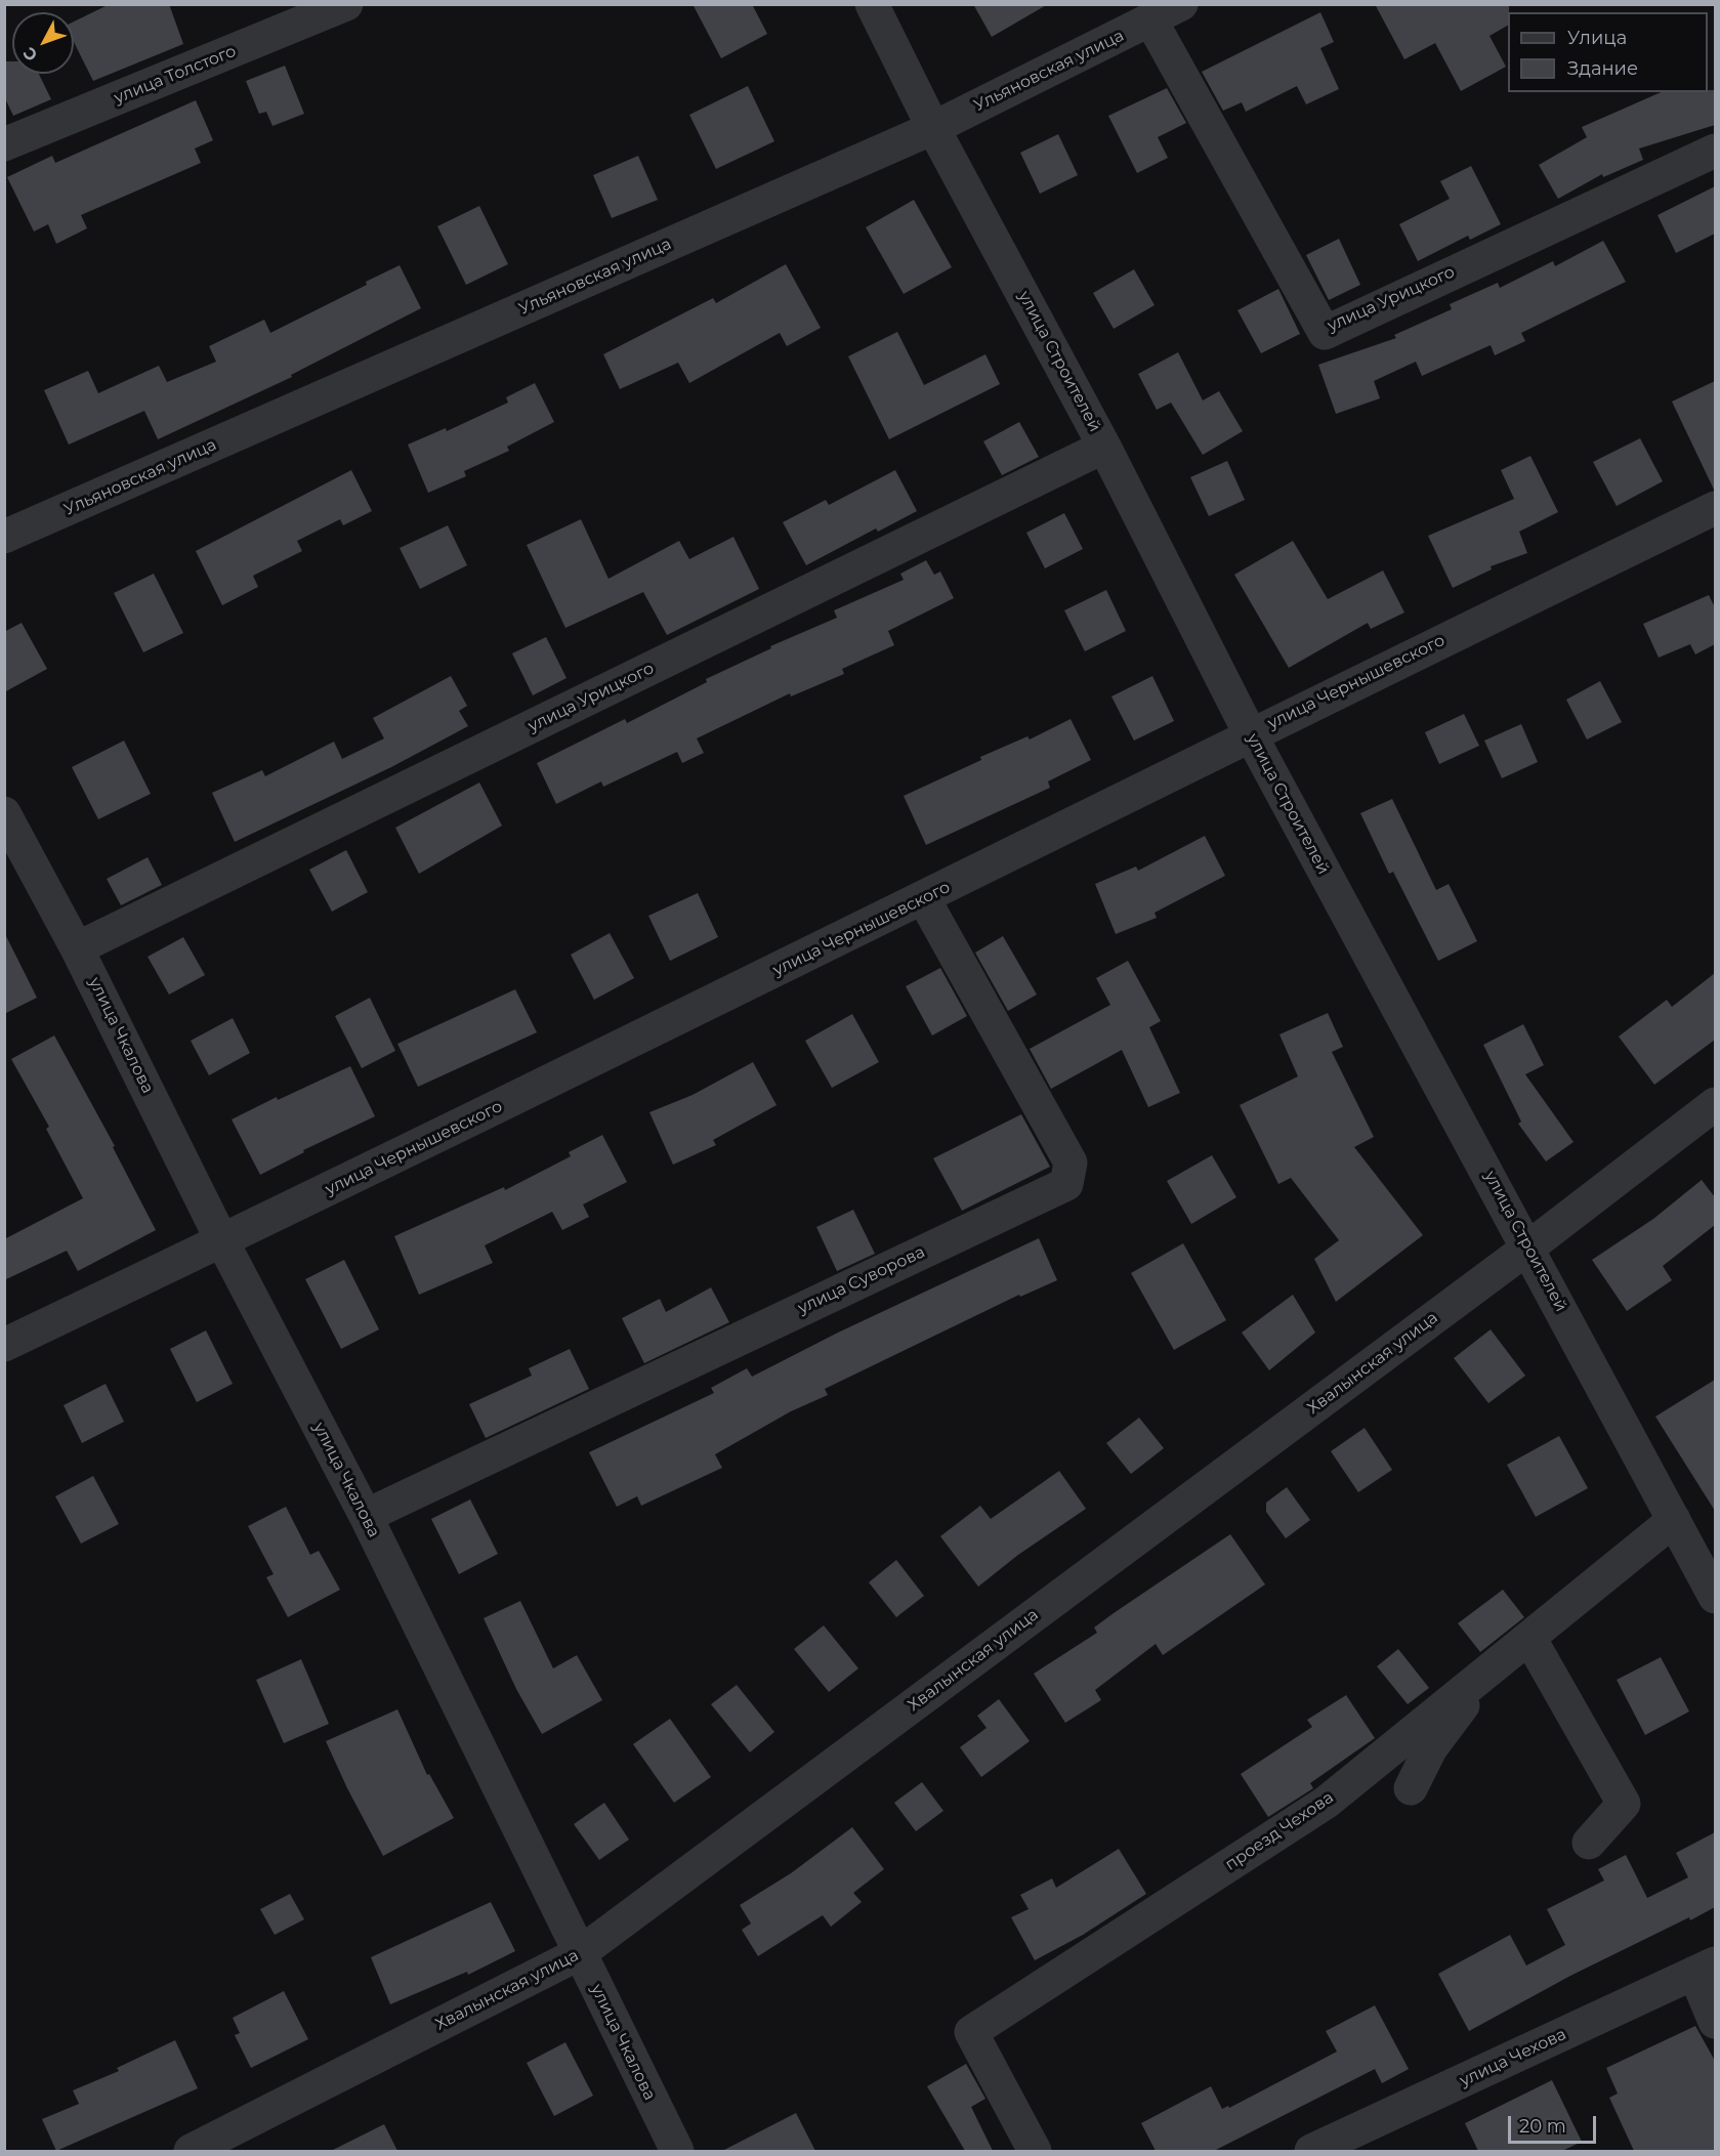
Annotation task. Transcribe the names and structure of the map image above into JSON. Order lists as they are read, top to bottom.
{
  "streets": {
    "street": [
      "Ульяновская улица",
      "улица Толстого",
      "улица Урицкого",
      "улица Строителей",
      "улица Чернышевского",
      "улица Чкалова",
      "улица Суворова",
      "Хвалынская улица",
      "проезд Чехова",
      "улица Чехова"
    ]
  },
  "crossings": [
    ["Ульяновская улица", "улица Урицкого"],
    ["Ульяновская улица", "улица Строителей"],
    ["улица Урицкого", "улица Строителей"],
    ["улица Урицкого", "улица Чкалова"],
    ["улица Строителей", "улица Чернышевского"],
    ["улица Строителей", "Хвалынская улица"],
    ["улица Строителей", "проезд Чехова"],
    ["улица Чернышевского", "улица Чкалова"],
    ["улица Чернышевского", "улица Суворова"],
    ["улица Чкалова", "улица Суворова"],
    ["улица Чкалова", "Хвалынская улица"]
  ],
  "legend": ["Улица", "Здание"],
  "scale_bar": "20 m",
  "north": "bottom left"
}
